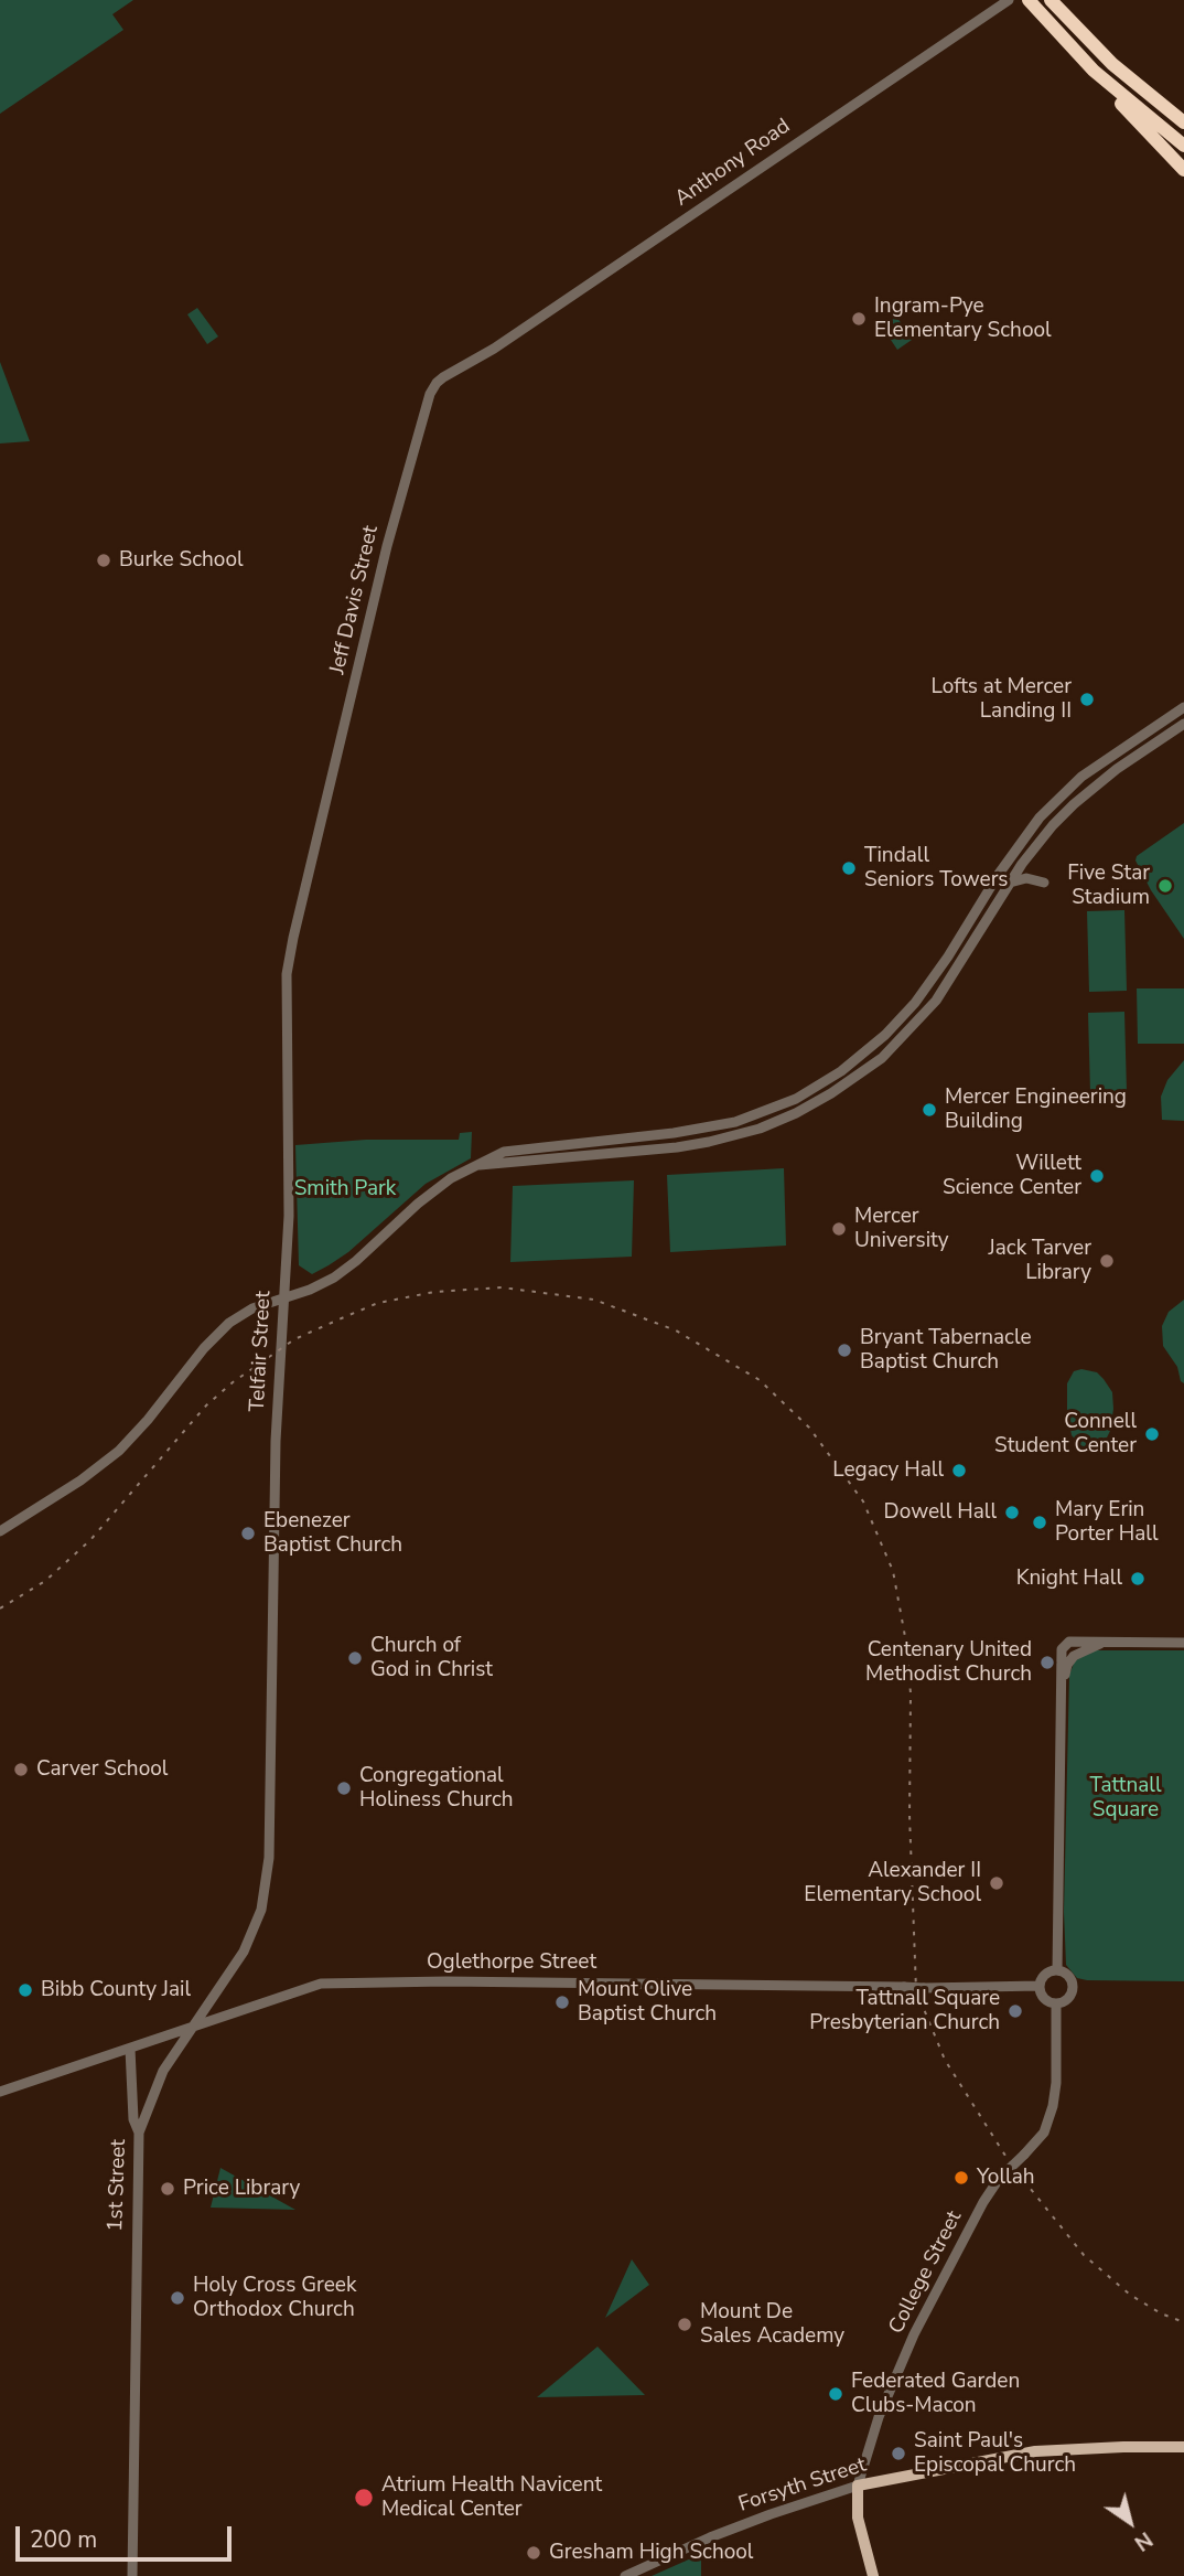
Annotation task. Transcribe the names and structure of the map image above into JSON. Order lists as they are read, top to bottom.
{
  "streets": {
    "main road": ["College Street", "Forsyth Street"],
    "street": [
      "Anthony Road",
      "Jeff Davis Street",
      "Telfair Street",
      "Oglethorpe Street",
      "1st Street"
    ]
  },
  "crossings": [
    ["Anthony Road", "Jeff Davis Street"],
    ["Jeff Davis Street", "Telfair Street"],
    ["Telfair Street", "1st Street"],
    ["Oglethorpe Street", "1st Street"],
    ["Oglethorpe Street", "College Street"],
    ["College Street", "Forsyth Street"]
  ],
  "parks": ["Smith Park", "Tattnall Square"],
  "places": [
    "Ingram-Pye Elementary School",
    "Burke School",
    "Lofts at Mercer Landing II",
    "Tindall Seniors Towers",
    "Five Star Stadium",
    "Mercer Engineering Building",
    "Willett Science Center",
    "Mercer University",
    "Jack Tarver Library",
    "Bryant Tabernacle Baptist Church",
    "Connell Student Center",
    "Legacy Hall",
    "Dowell Hall",
    "Mary Erin Porter Hall",
    "Ebenezer Baptist Church",
    "Knight Hall",
    "Church of God in Christ",
    "Centenary United Methodist Church",
    "Carver School",
    "Congregational Holiness Church",
    "Alexander II Elementary School",
    "Bibb County Jail",
    "Mount Olive Baptist Church",
    "Tattnall Square Presbyterian Church",
    "Yollah",
    "Price Library",
    "Holy Cross Greek Orthodox Church",
    "Mount De Sales Academy",
    "Federated Garden Clubs-Macon",
    "Saint Paul's Episcopal Church",
    "Atrium Health Navicent Medical Center",
    "Gresham High School"
  ],
  "scale_bar": "200 m",
  "north": "bottom right"
}
